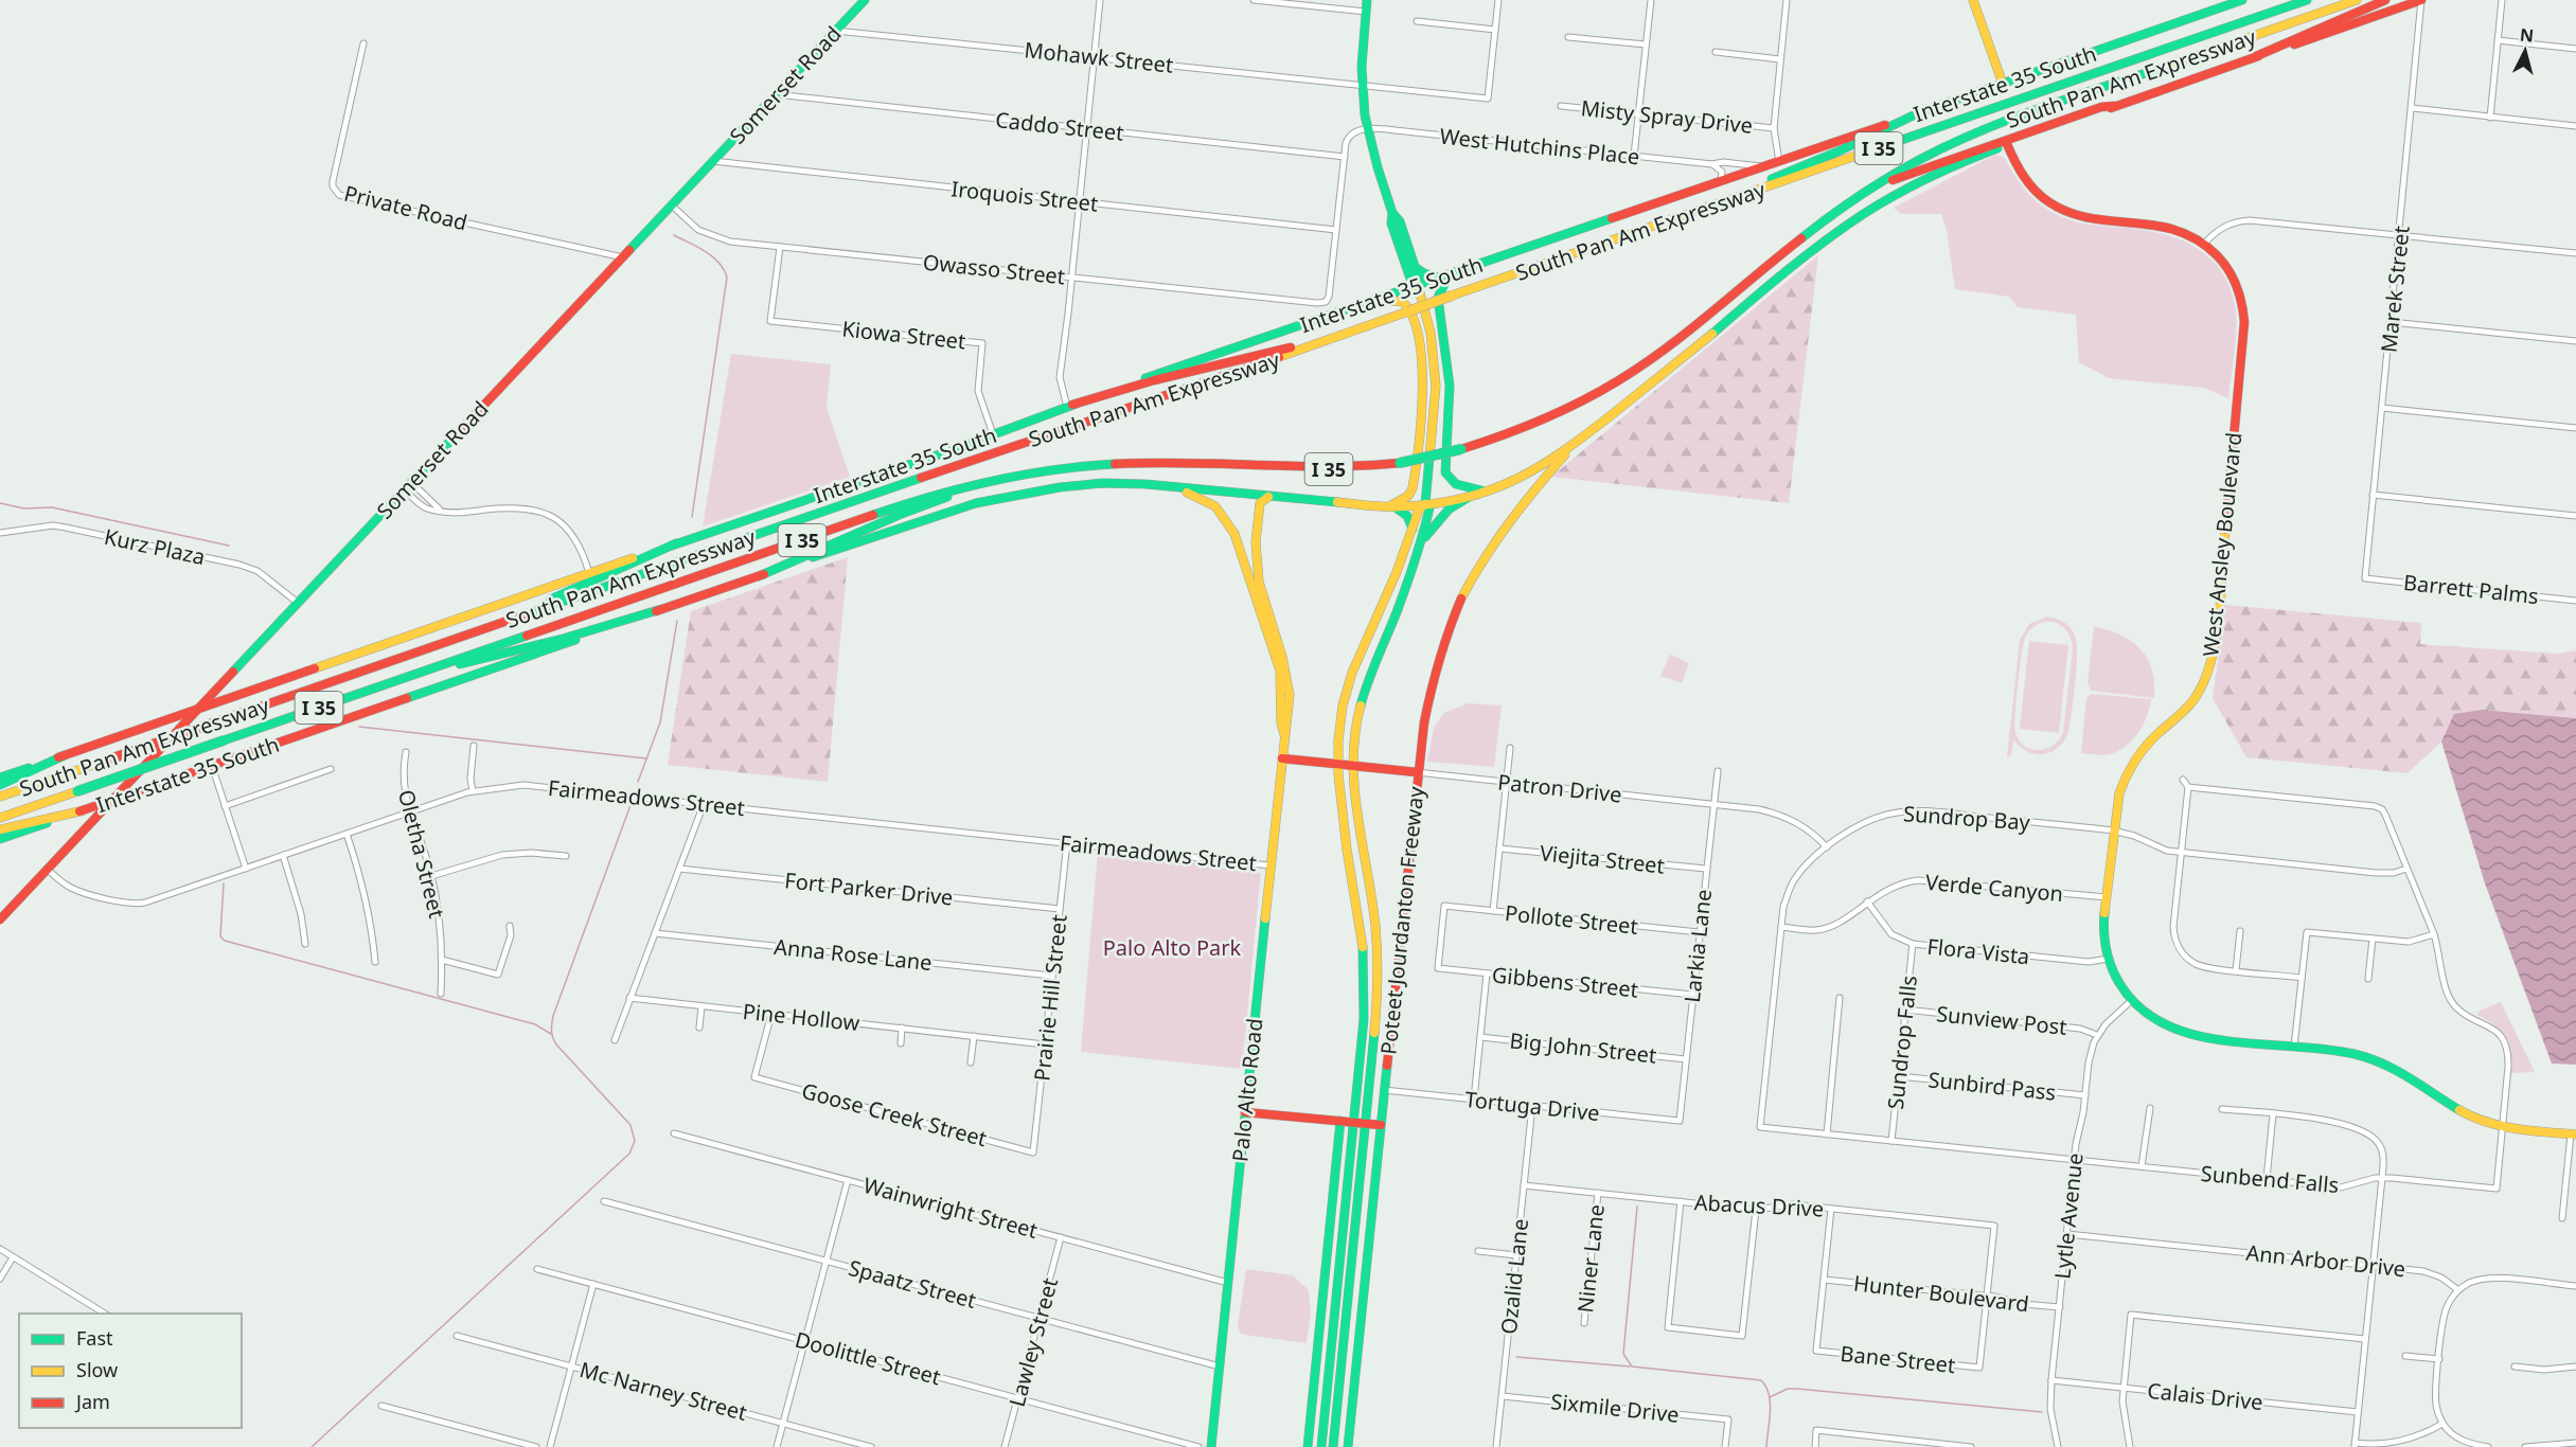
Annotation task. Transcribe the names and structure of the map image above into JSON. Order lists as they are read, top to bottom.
{
  "streets": {
    "main road": [
      "South Pan Am Expressway",
      "Interstate 35 South",
      "Somerset Road",
      "I 35",
      "West Ansley Boulevard",
      "Patron Drive",
      "Poteet Jourdanton Freeway",
      "Palo Alto Road"
    ],
    "street": [
      "Mohawk Street",
      "Misty Spray Drive",
      "Caddo Street",
      "West Hutchins Place",
      "Iroquois Street",
      "Private Road",
      "Owasso Street",
      "Marek Street",
      "Kiowa Street",
      "Kurz Plaza",
      "Barrett Palms",
      "Fairmeadows Street",
      "Sundrop Bay",
      "Oletha Street",
      "Viejita Street",
      "Verde Canyon",
      "Fort Parker Drive",
      "Pollote Street",
      "Larkia Lane",
      "Flora Vista",
      "Anna Rose Lane",
      "Gibbens Street",
      "Prairie Hill Street",
      "Pine Hollow",
      "Sunview Post",
      "Sundrop Falls",
      "Big John Street",
      "Sunbird Pass",
      "Tortuga Drive",
      "Goose Creek Street",
      "Sunbend Falls",
      "Abacus Drive",
      "Wainwright Street",
      "Lytle Avenue",
      "Niner Lane",
      "Ann Arbor Drive",
      "Ozalid Lane",
      "Spaatz Street",
      "Hunter Boulevard",
      "Lawley Street",
      "Doolittle Street",
      "Bane Street",
      "Mc Narney Street",
      "Calais Drive",
      "Sixmile Drive"
    ]
  },
  "crossings": [
    ["Mohawk Street", "Somerset Road"],
    ["Interstate 35 South", "Somerset Road"],
    ["Interstate 35 South", "West Hutchins Place"],
    ["Interstate 35 South", "Kiowa Street"],
    ["Interstate 35 South", "Poteet Jourdanton Freeway"],
    ["Interstate 35 South", "Palo Alto Road"],
    ["Somerset Road", "Caddo Street"],
    ["Somerset Road", "Iroquois Street"],
    ["Somerset Road", "Private Road"],
    ["Somerset Road", "Owasso Street"],
    ["Somerset Road", "Kurz Plaza"],
    ["Somerset Road", "Fairmeadows Street"],
    ["West Hutchins Place", "Poteet Jourdanton Freeway"],
    ["Iroquois Street", "Owasso Street"],
    ["Owasso Street", "Kiowa Street"],
    ["Marek Street", "Barrett Palms"],
    ["West Ansley Boulevard", "Sundrop Bay"],
    ["West Ansley Boulevard", "Verde Canyon"],
    ["West Ansley Boulevard", "Flora Vista"],
    ["West Ansley Boulevard", "Sunbend Falls"],
    ["West Ansley Boulevard", "Lytle Avenue"],
    ["Patron Drive", "Sundrop Bay"],
    ["Patron Drive", "Poteet Jourdanton Freeway"],
    ["Patron Drive", "Larkia Lane"],
    ["Patron Drive", "Palo Alto Road"],
    ["Fairmeadows Street", "Oletha Street"],
    ["Fairmeadows Street", "Prairie Hill Street"],
    ["Fairmeadows Street", "Palo Alto Road"],
    ["Sundrop Bay", "Verde Canyon"],
    ["Sundrop Bay", "Sunbend Falls"],
    ["Viejita Street", "Larkia Lane"],
    ["Verde Canyon", "Flora Vista"],
    ["Fort Parker Drive", "Prairie Hill Street"],
    ["Pollote Street", "Larkia Lane"],
    ["Pollote Street", "Gibbens Street"],
    ["Poteet Jourdanton Freeway", "Tortuga Drive"],
    ["Larkia Lane", "Gibbens Street"],
    ["Larkia Lane", "Big John Street"],
    ["Larkia Lane", "Tortuga Drive"],
    ["Flora Vista", "Sundrop Falls"],
    ["Anna Rose Lane", "Prairie Hill Street"],
    ["Prairie Hill Street", "Pine Hollow"],
    ["Prairie Hill Street", "Goose Creek Street"],
    ["Pine Hollow", "Goose Creek Street"],
    ["Sunview Post", "Sundrop Falls"],
    ["Sunview Post", "Lytle Avenue"],
    ["Sundrop Falls", "Sunbird Pass"],
    ["Sundrop Falls", "Sunbend Falls"],
    ["Sunbird Pass", "Lytle Avenue"],
    ["Palo Alto Road", "Wainwright Street"],
    ["Palo Alto Road", "Spaatz Street"],
    ["Tortuga Drive", "Ozalid Lane"],
    ["Sunbend Falls", "Lytle Avenue"],
    ["Abacus Drive", "Niner Lane"],
    ["Abacus Drive", "Ozalid Lane"],
    ["Abacus Drive", "Hunter Boulevard"],
    ["Abacus Drive", "Bane Street"],
    ["Wainwright Street", "Lawley Street"],
    ["Lytle Avenue", "Ann Arbor Drive"],
    ["Lytle Avenue", "Hunter Boulevard"],
    ["Lytle Avenue", "Calais Drive"],
    ["Ozalid Lane", "Sixmile Drive"],
    ["Spaatz Street", "Lawley Street"],
    ["Hunter Boulevard", "Bane Street"],
    ["Lawley Street", "Doolittle Street"]
  ],
  "parks": ["Palo Alto Park"],
  "legend": ["Fast", "Slow", "Jam"],
  "north": "top"
}
